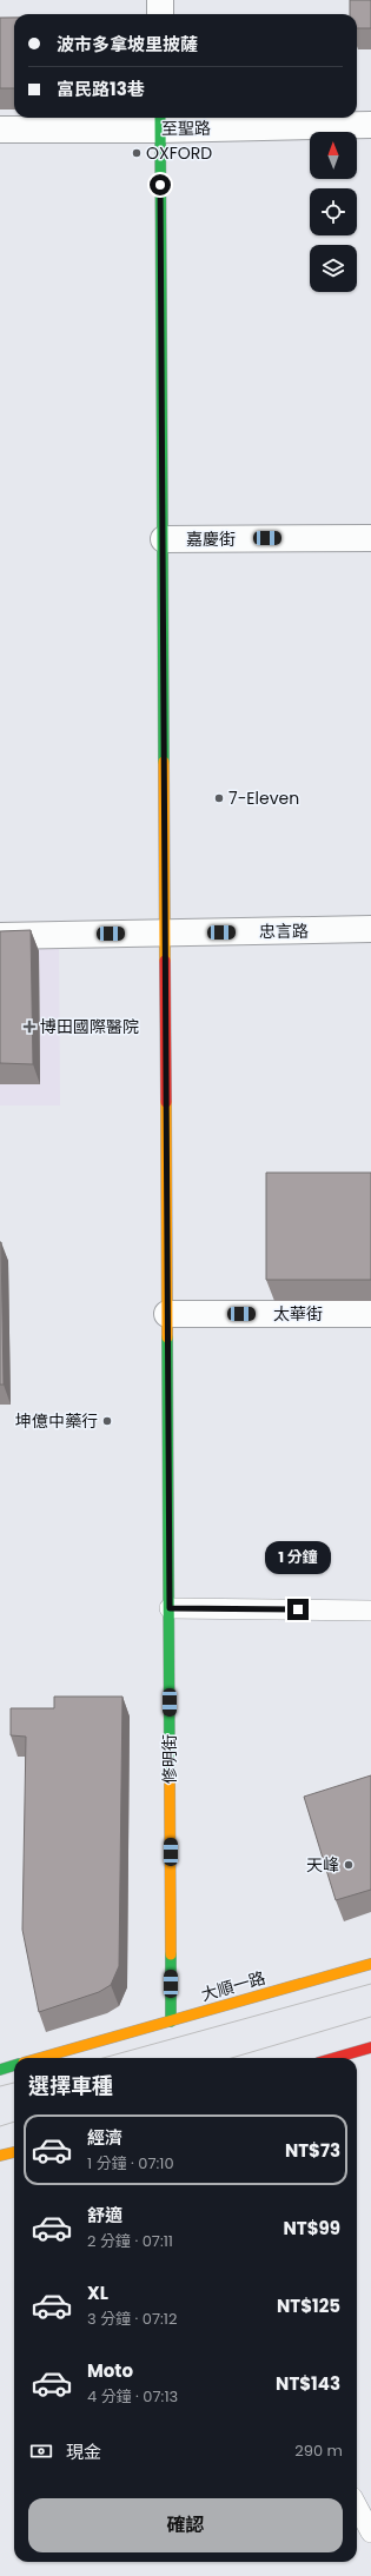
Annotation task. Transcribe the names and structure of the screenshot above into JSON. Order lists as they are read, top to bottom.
{
  "streets": {
    "street": [
      "至聖路",
      "嘉慶街",
      "忠言路",
      "太華街",
      "修明街",
      "大順一路"
    ]
  },
  "crossings": [
    ["至聖路", "修明街"],
    ["嘉慶街", "修明街"],
    ["忠言路", "修明街"],
    ["太華街", "修明街"],
    ["修明街", "大順一路"]
  ],
  "places": {
    "other": [
      "OXFORD",
      "7-Eleven",
      "坤億中藥行",
      "天峰"
    ],
    "health": ["博田國際醫院"]
  },
  "north": "top",
  "page": {
    "banner": ["波市多拿坡里披薩", "富民路13巷"],
    "bubble": "1 分鐘",
    "heading": "選擇車種",
    "list": [
      {
        "name": "經濟",
        "note": "1 分鐘 · 07:10",
        "value": "NT$73"
      },
      {
        "name": "舒適",
        "note": "2 分鐘 · 07:11",
        "value": "NT$99"
      },
      {
        "name": "XL",
        "note": "3 分鐘 · 07:12",
        "value": "NT$125"
      },
      {
        "name": "Moto",
        "note": "4 分鐘 · 07:13",
        "value": "NT$143"
      }
    ],
    "pay": ["現金", "290 m"],
    "buttons": "確認"
  }
}
